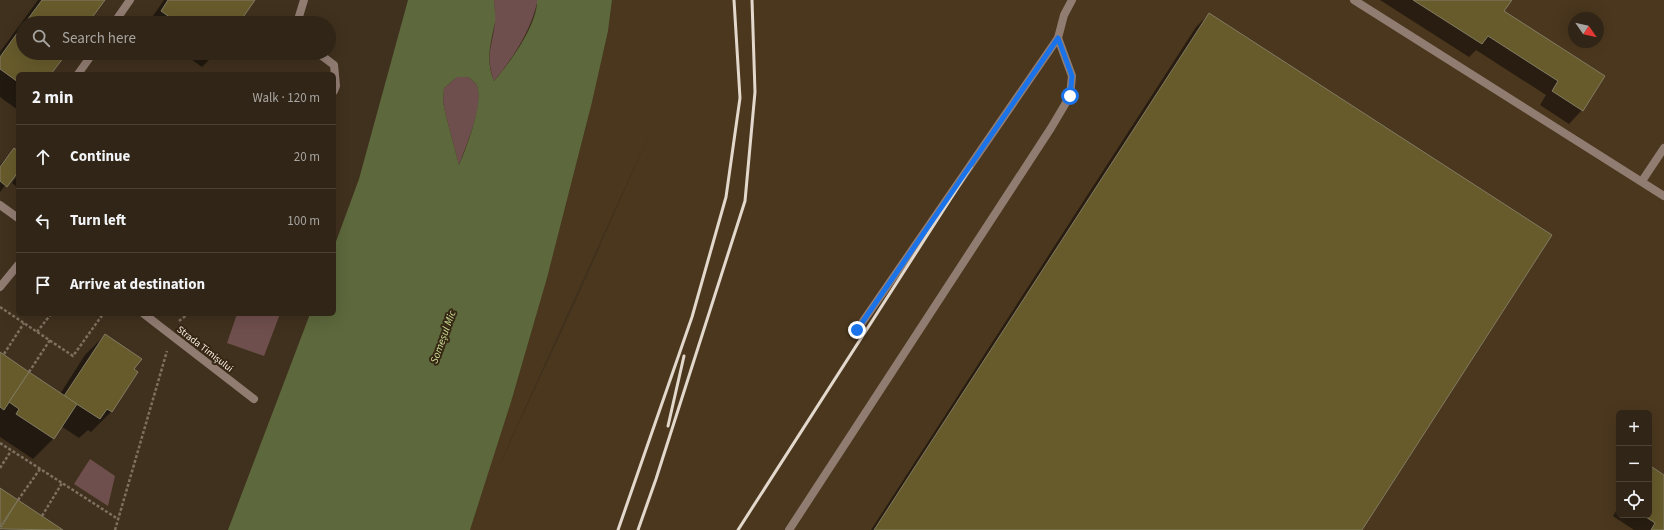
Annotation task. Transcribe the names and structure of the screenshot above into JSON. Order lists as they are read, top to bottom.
{
  "streets": {
    "street": ["Strada Timișului"]
  },
  "water": ["Someșul Mic"],
  "north": "bottom right",
  "page": {
    "search": "Search here",
    "heading": ["2 min", "Walk · 120 m"],
    "list": [
      ["Continue", "20 m"],
      ["Turn left", "100 m"],
      "Arrive at destination"
    ],
    "map_buttons": ["+", "−"]
  }
}
